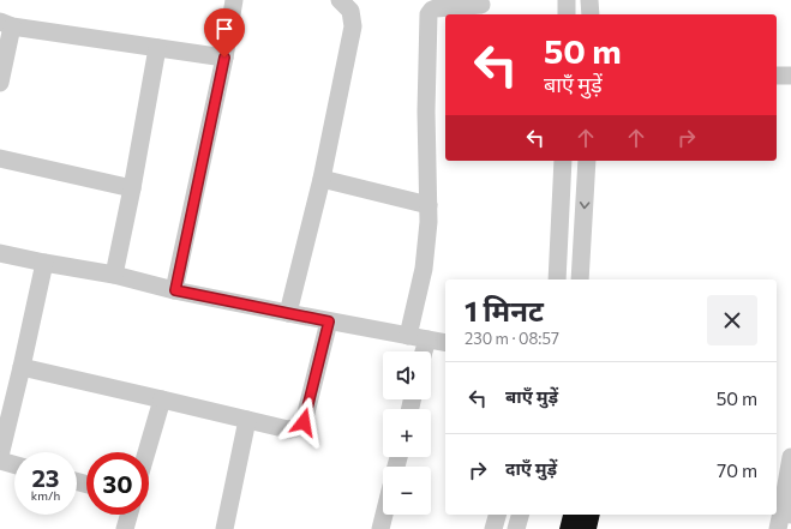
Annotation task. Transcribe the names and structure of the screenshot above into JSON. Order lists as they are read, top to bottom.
{
  "page": {
    "turn": ["50 m", "बाएँ मुड़ें"],
    "heading": ["1 मिनट", "230 m · 08:57"],
    "map_buttons": ["+", "−"],
    "list": [
      {
        "name": "बाएँ मुड़ें",
        "value": "50 m"
      },
      {
        "name": "दाएँ मुड़ें",
        "value": "70 m"
      }
    ],
    "speed": "23 km/h",
    "limit": "30"
  }
}
